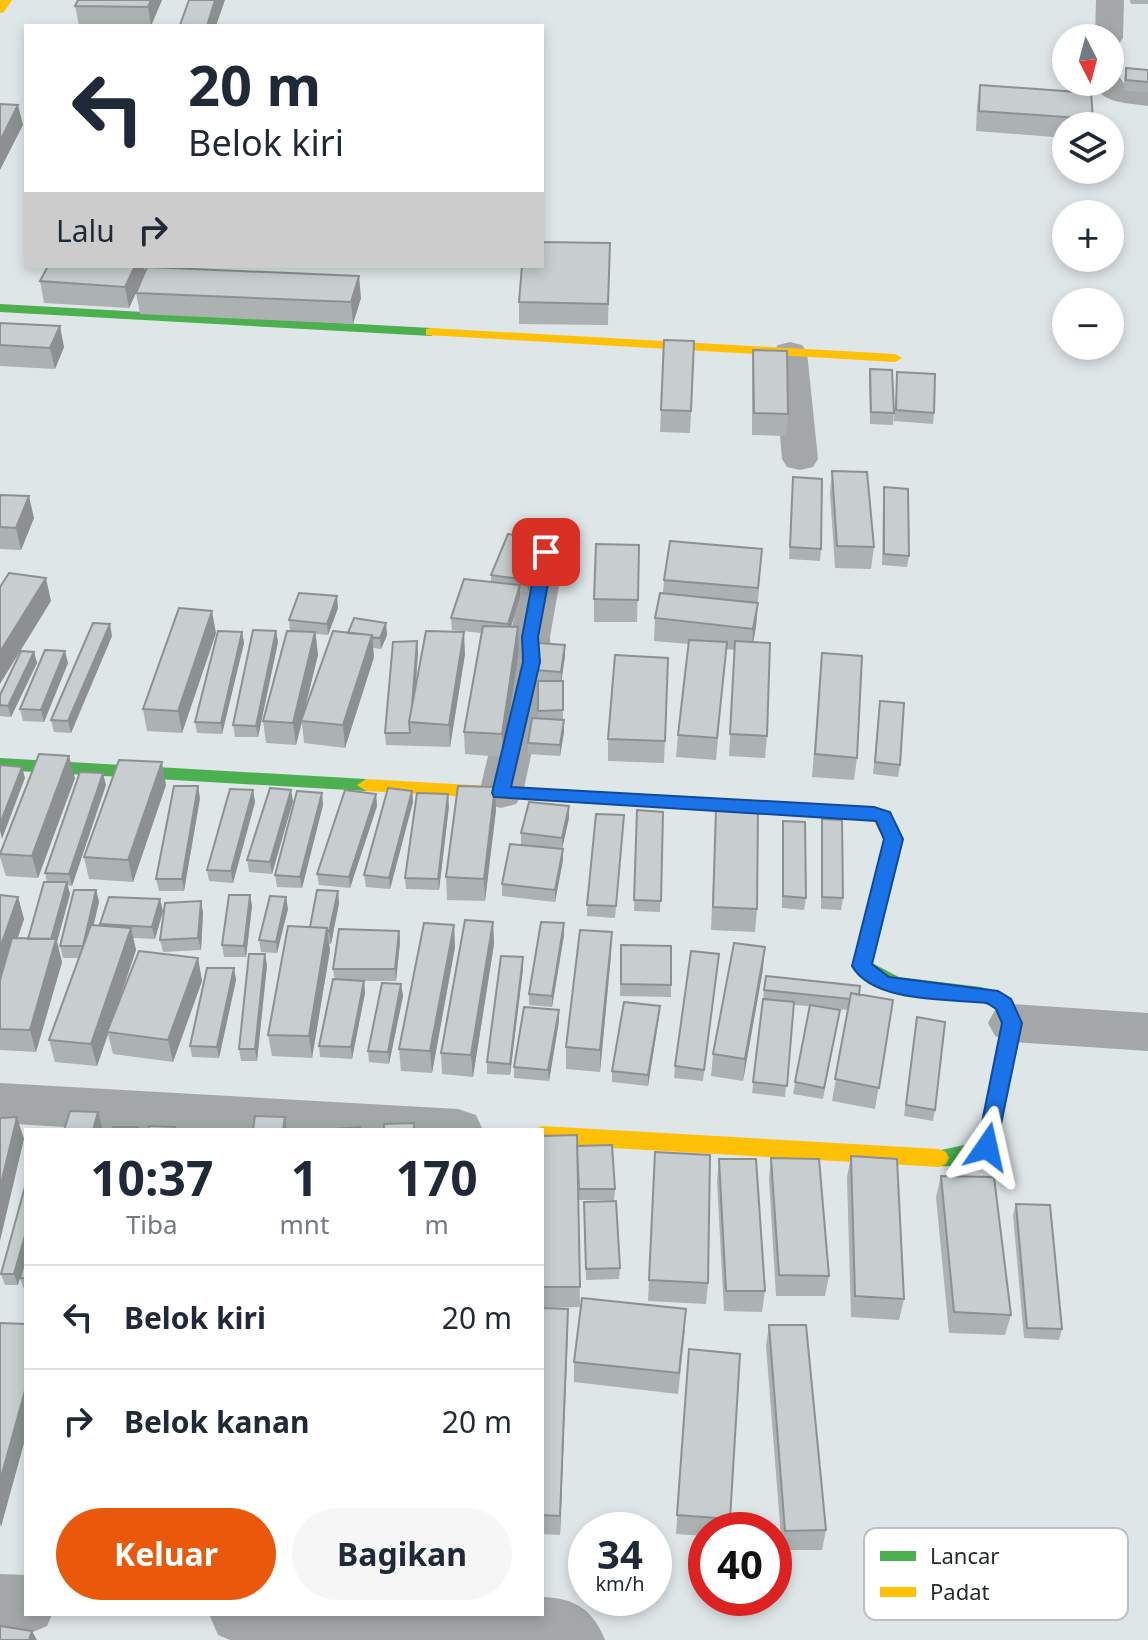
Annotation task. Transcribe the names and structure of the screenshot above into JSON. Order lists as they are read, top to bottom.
{
  "legend": ["Lancar", "Padat"],
  "north": "bottom",
  "page": {
    "map_buttons": ["+", "−"],
    "turn": ["20 m", "Belok kiri"],
    "then": "Lalu",
    "eta": [
      "10:37",
      "Tiba",
      "1",
      "mnt",
      "170",
      "m"
    ],
    "list": [
      {
        "name": "Belok kiri",
        "value": "20 m"
      },
      {
        "name": "Belok kanan",
        "value": "20 m"
      }
    ],
    "buttons": ["Keluar", "Bagikan"],
    "speed": "34 km/h",
    "limit": "40"
  }
}
